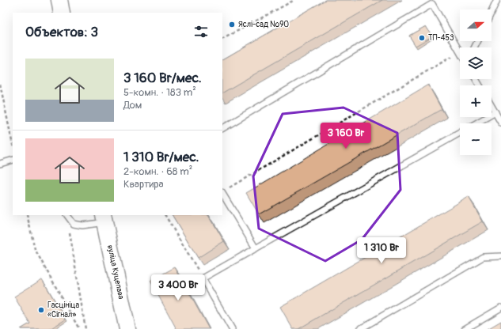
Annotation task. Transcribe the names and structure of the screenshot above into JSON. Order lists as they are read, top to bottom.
{
  "streets": {
    "main road": ["вуліца Куцепава"]
  },
  "places": ["Яслі-сад №90", "ТП-453", "Гасцініца «Сігнал»"],
  "north": "right",
  "page": {
    "map_buttons": ["+", "−"],
    "heading": "Объектов: 3",
    "list": [
      {
        "name": "3 160 Br/мес.",
        "note": "5-комн. · 183 m² · Дом"
      },
      {
        "name": "1 310 Br/мес.",
        "note": "2-комн. · 68 m² · Квартира"
      }
    ],
    "price": ["3 160 Br", "1 310 Br", "3 400 Br"]
  }
}
